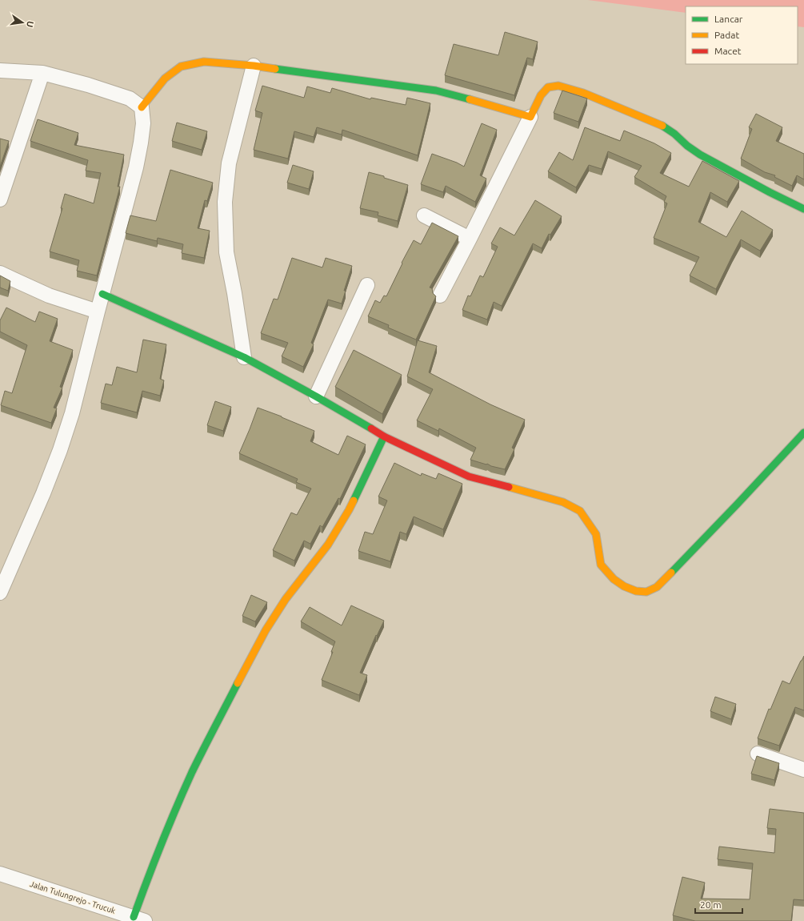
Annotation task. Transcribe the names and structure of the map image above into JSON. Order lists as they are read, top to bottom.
{
  "streets": {
    "street": ["Jalan Tulungrejo - Trucuk"]
  },
  "legend": ["Lancar", "Padat", "Macet"],
  "scale_bar": "20 m",
  "north": "right"
}
